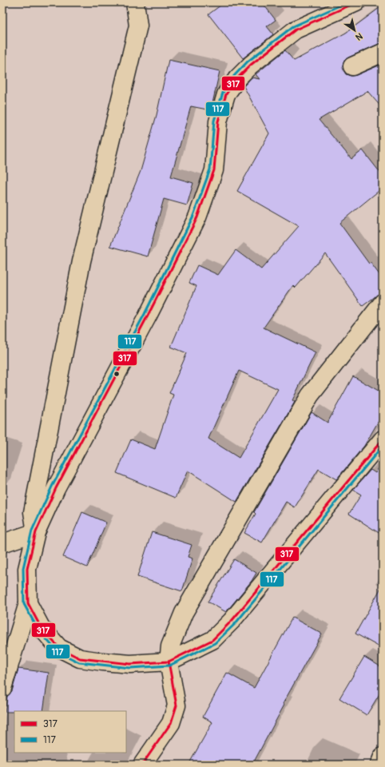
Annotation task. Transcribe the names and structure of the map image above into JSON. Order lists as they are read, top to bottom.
{
  "lines": ["transit line 317", "transit line 117"],
  "legend": ["317", "117"],
  "north": "bottom right"
}
